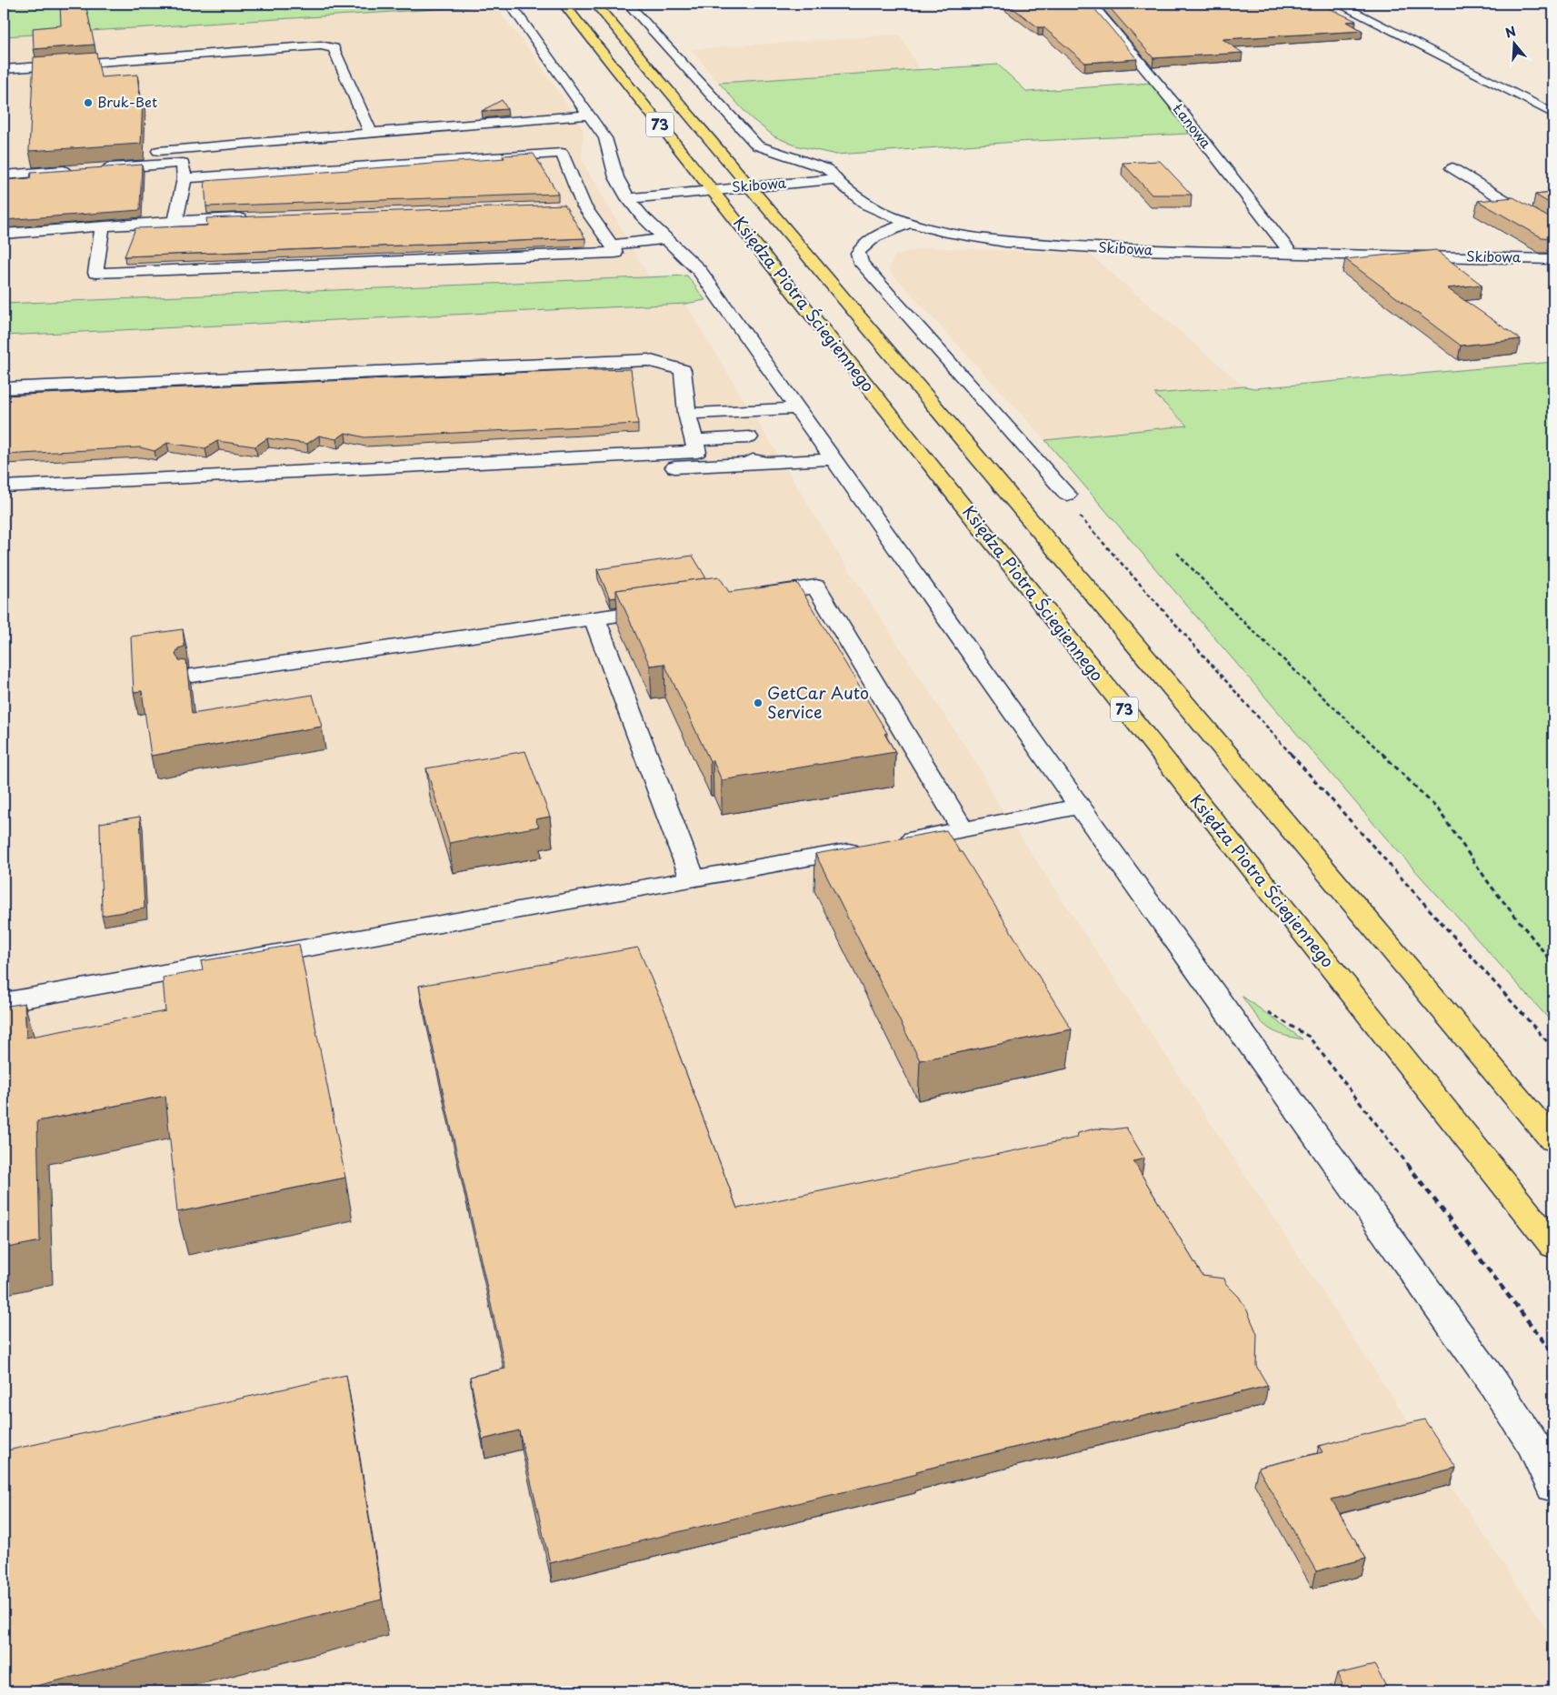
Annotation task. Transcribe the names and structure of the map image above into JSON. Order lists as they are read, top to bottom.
{
  "streets": {
    "main road": ["73", "Księdza Piotra Ściegiennego"],
    "street": ["Łanowa", "Skibowa"]
  },
  "crossings": [
    ["Łanowa", "Skibowa"],
    ["Skibowa", "Księdza Piotra Ściegiennego"]
  ],
  "places": ["Bruk-Bet", "GetCar Auto Service"],
  "north": "top"
}
